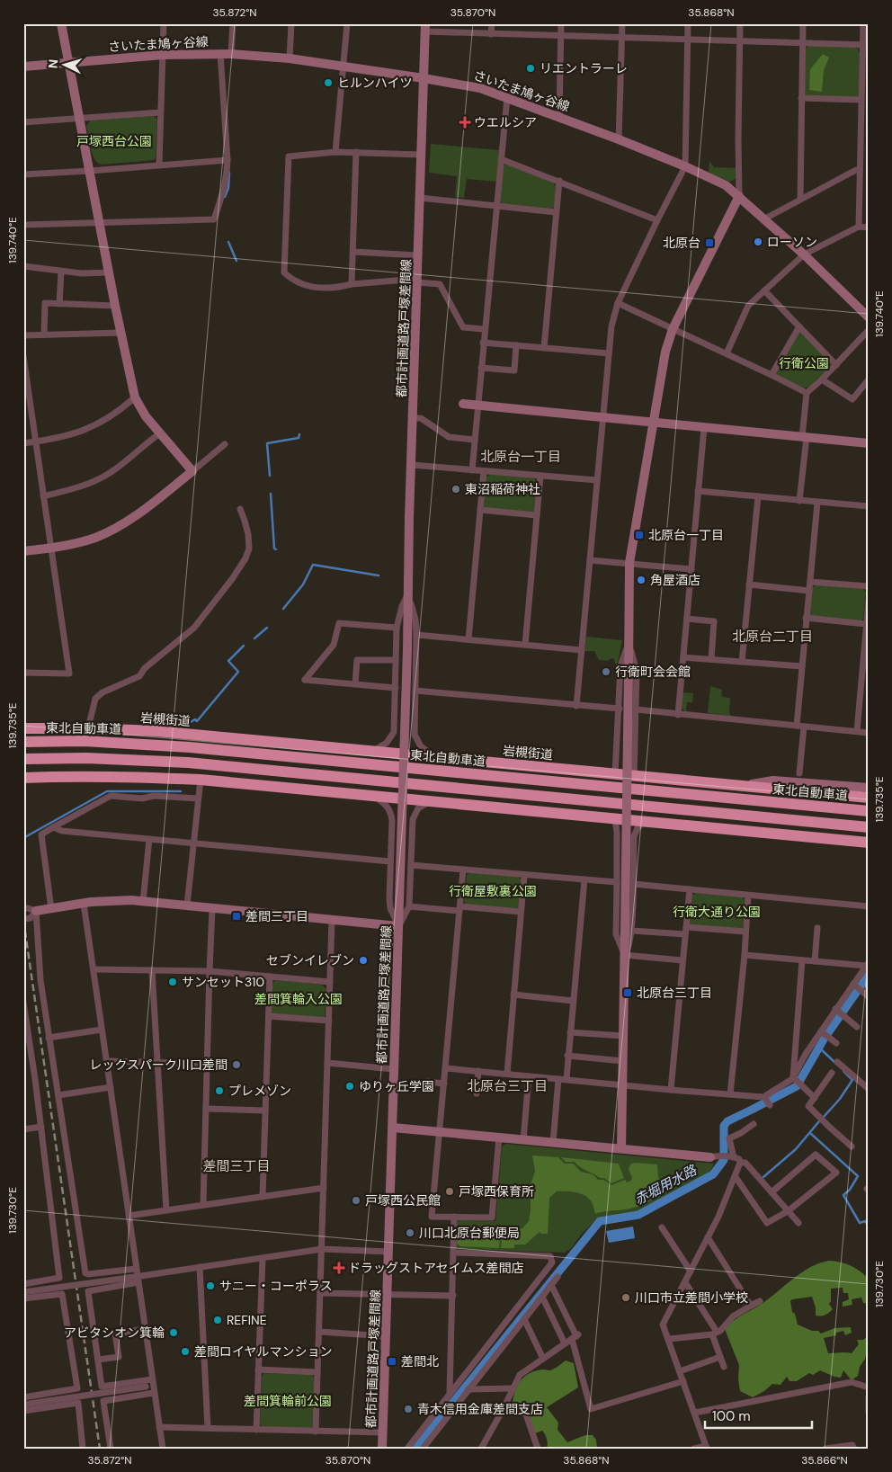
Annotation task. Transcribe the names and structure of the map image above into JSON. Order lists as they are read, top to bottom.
{
  "streets": {
    "highway": ["岩槻街道", "東北自動車道"],
    "street": ["さいたま鳩ヶ谷線", "都市計画道路戸塚差間線"]
  },
  "crossings": [
    ["さいたま鳩ヶ谷線", "都市計画道路戸塚差間線"]
  ],
  "districts": [
    "北原台一丁目",
    "北原台二丁目",
    "北原台三丁目",
    "差間三丁目"
  ],
  "water": ["赤堀用水路"],
  "parks": [
    "戸塚西台公園",
    "行衛公園",
    "行衛屋敷裏公園",
    "行衛大通り公園",
    "差間箕輪入公園",
    "差間箕輪前公園"
  ],
  "places": {
    "other": [
      "リエントラーレ",
      "ヒルンハイツ",
      "ローソン",
      "東沼稲荷神社",
      "角屋酒店",
      "行衛町会会館",
      "セブンイレブン",
      "サンセット310",
      "レックスパーク川口差間",
      "ゆりヶ丘学園",
      "プレメゾン",
      "戸塚西保育所",
      "戸塚西公民館",
      "川口北原台郵便局",
      "サニー・コーポラス",
      "川口市立差間小学校",
      "REFINE",
      "アビタシオン箕輪",
      "差間ロイヤルマンション",
      "青木信用金庫差間支店"
    ],
    "health": ["ウエルシア", "ドラッグストアセイムス差間店"],
    "transit": [
      "北原台",
      "北原台一丁目",
      "差間三丁目",
      "北原台三丁目",
      "差間北"
    ]
  },
  "scale_bar": "100 m",
  "north": "left",
  "coordinates": [
    "35.872°N",
    "35.870°N",
    "35.868°N",
    "139.740°E",
    "139.735°E",
    "139.730°E",
    "35.866°N"
  ]
}
